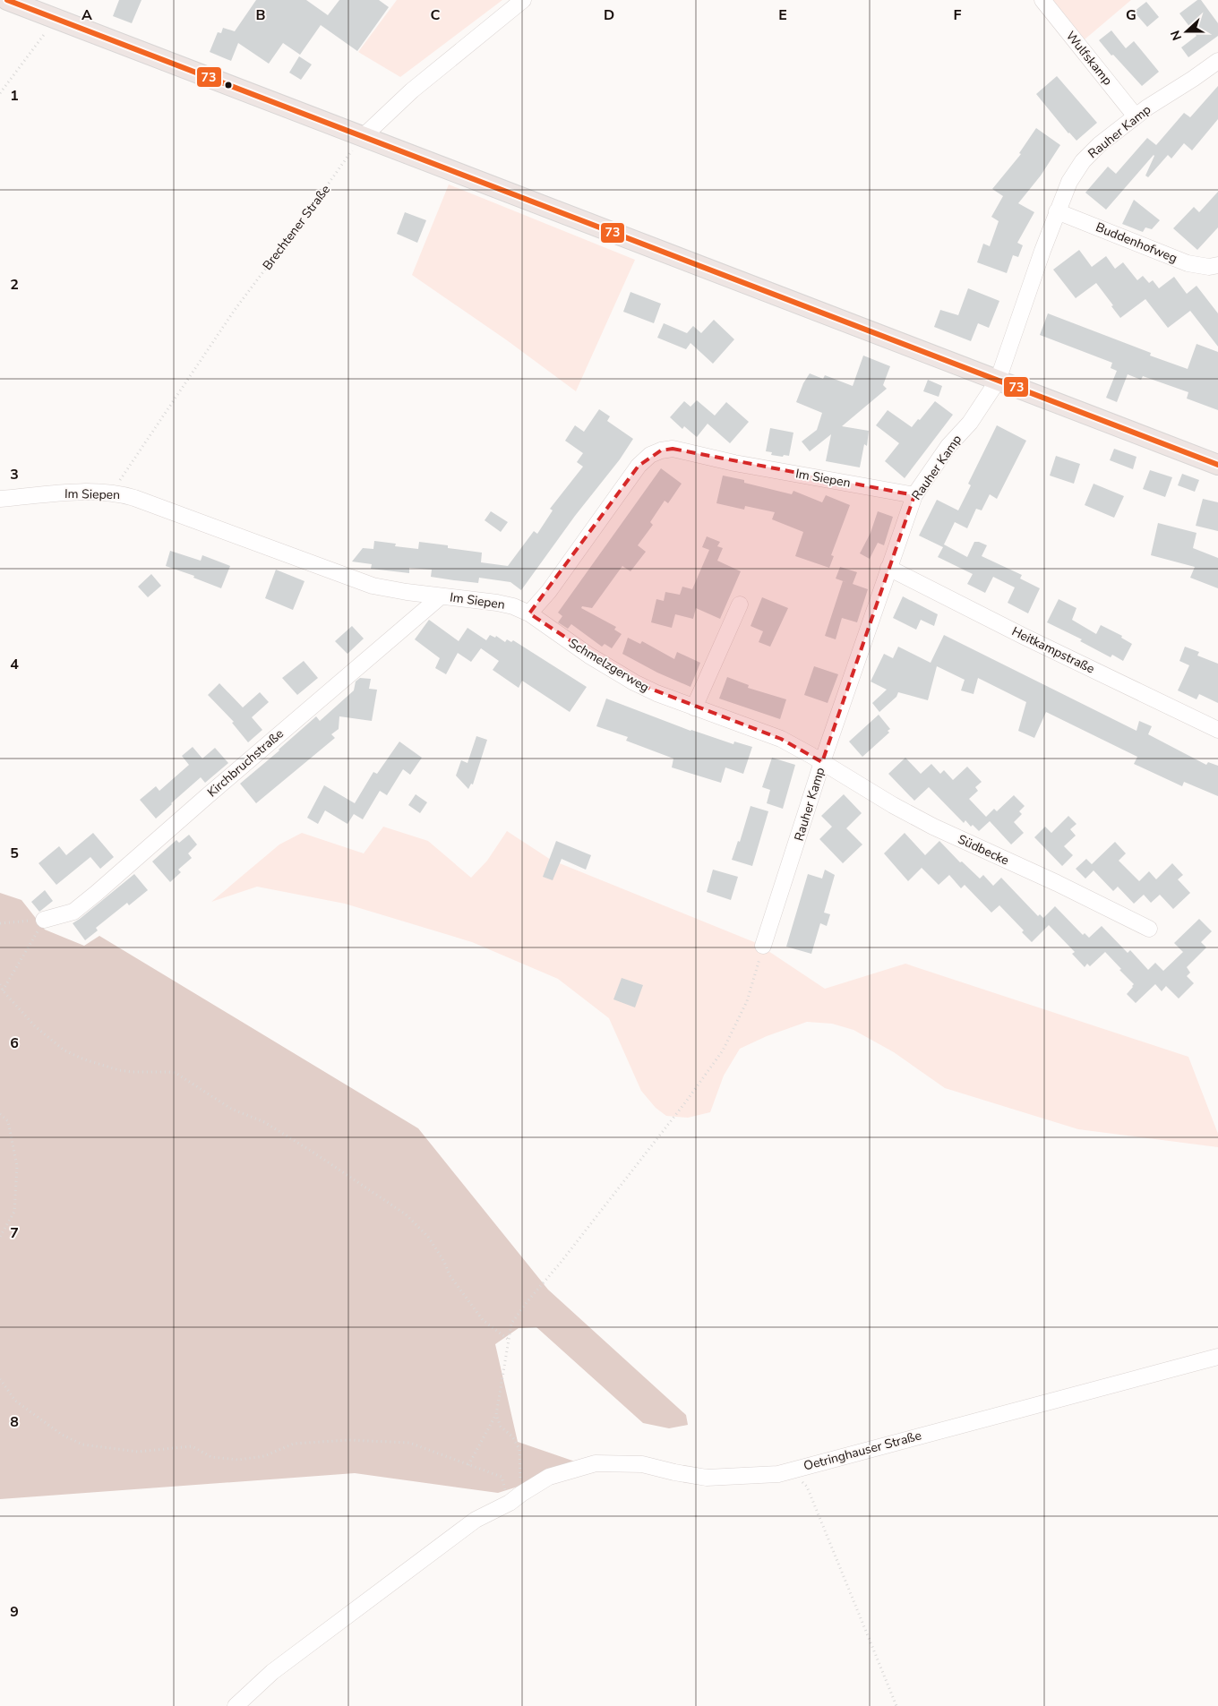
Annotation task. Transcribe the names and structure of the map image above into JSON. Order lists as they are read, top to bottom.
{
  "streets": {
    "street": [
      "Wulfskamp",
      "Rauher Kamp",
      "Buddenhofweg",
      "Im Siepen",
      "Heitkampstraße",
      "Schmelzgerweg",
      "Kirchbruchstraße",
      "Südbecke",
      "Oetringhauser Straße"
    ],
    "path": ["Brechtener Straße"]
  },
  "crossings": [
    ["Wulfskamp", "Rauher Kamp"],
    ["Rauher Kamp", "Buddenhofweg"],
    ["Rauher Kamp", "Im Siepen"],
    ["Rauher Kamp", "Heitkampstraße"],
    ["Rauher Kamp", "Schmelzgerweg"],
    ["Rauher Kamp", "Südbecke"],
    ["Brechtener Straße", "Im Siepen"],
    ["Im Siepen", "Schmelzgerweg"],
    ["Im Siepen", "Kirchbruchstraße"],
    ["Schmelzgerweg", "Südbecke"]
  ],
  "lines": ["transit line 73"],
  "north": "left",
  "grid": {
    "columns": [
      "A",
      "B",
      "C",
      "D",
      "E",
      "F",
      "G"
    ],
    "rows": [
      "1",
      "2",
      "3",
      "4",
      "5",
      "6",
      "7",
      "8",
      "9"
    ]
  }
}
